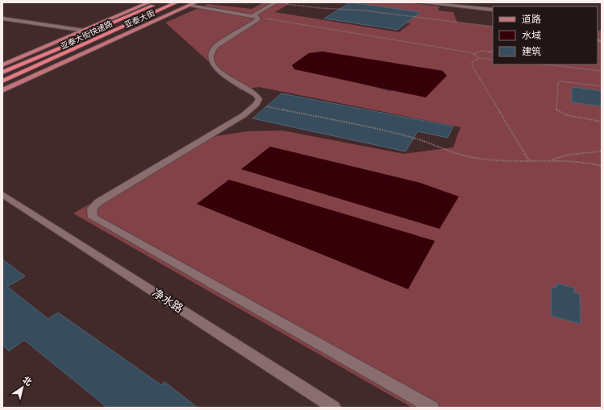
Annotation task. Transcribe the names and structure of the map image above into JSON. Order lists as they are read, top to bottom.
{
  "streets": {
    "highway": ["亚泰大街快速路"],
    "main road": ["亚泰大街"],
    "street": ["净水路"]
  },
  "legend": ["道路", "水域", "建筑"],
  "north": "top right"
}
